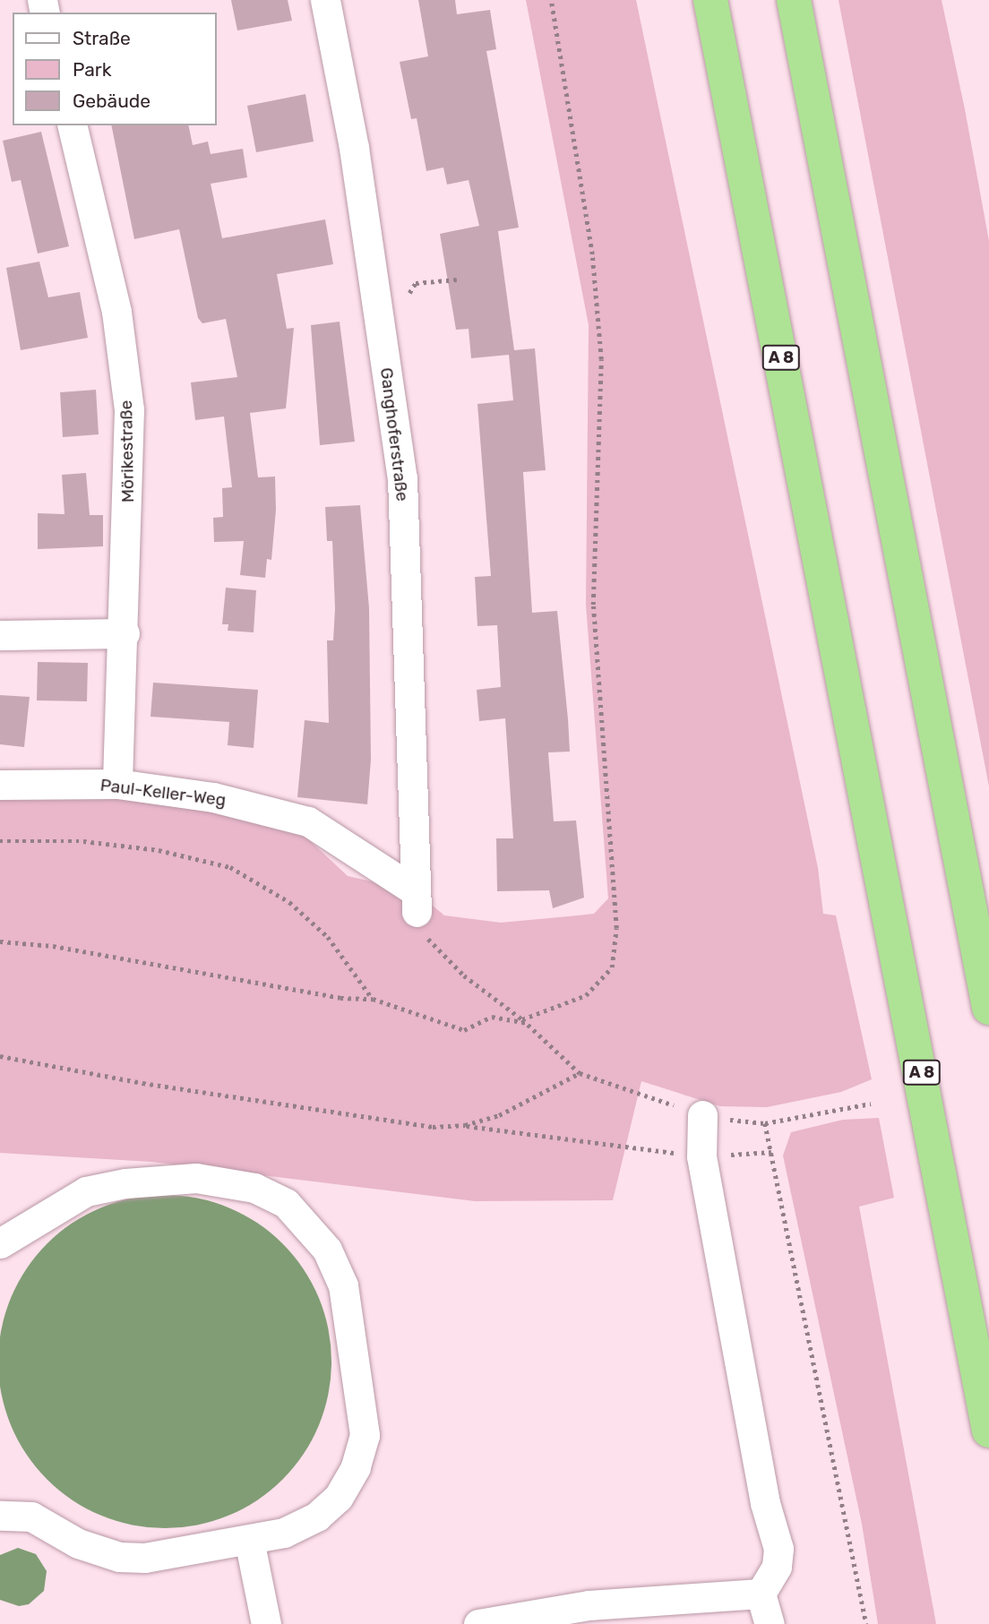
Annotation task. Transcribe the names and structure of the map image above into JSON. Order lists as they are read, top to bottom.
{
  "streets": {
    "highway": ["A 8"],
    "street": ["Ganghoferstraße", "Mörikestraße", "Paul-Keller-Weg"]
  },
  "crossings": [
    ["Ganghoferstraße", "Paul-Keller-Weg"],
    ["Mörikestraße", "Paul-Keller-Weg"]
  ],
  "legend": ["Straße", "Park", "Gebäude"]
}
